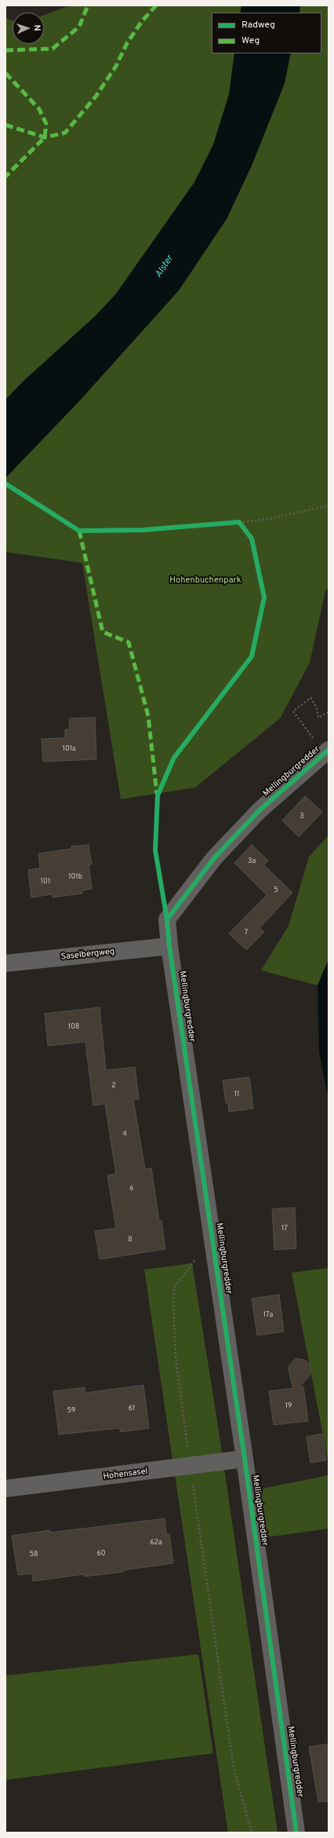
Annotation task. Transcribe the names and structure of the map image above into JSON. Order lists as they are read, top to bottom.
{
  "streets": {
    "street": ["Mellingburgredder", "Saselbergweg", "Hohensasel"]
  },
  "crossings": [
    ["Mellingburgredder", "Saselbergweg"],
    ["Mellingburgredder", "Hohensasel"]
  ],
  "water": ["Alster"],
  "parks": ["Hohenbuchenpark"],
  "house_numbers": [
    "101a",
    "3",
    "3a",
    "101b",
    "101",
    "5",
    "7",
    "108",
    "2",
    "11",
    "4",
    "6",
    "17",
    "8",
    "17a",
    "19",
    "61",
    "59",
    "62a",
    "60",
    "58"
  ],
  "legend": ["Radweg", "Weg"],
  "north": "right"
}
